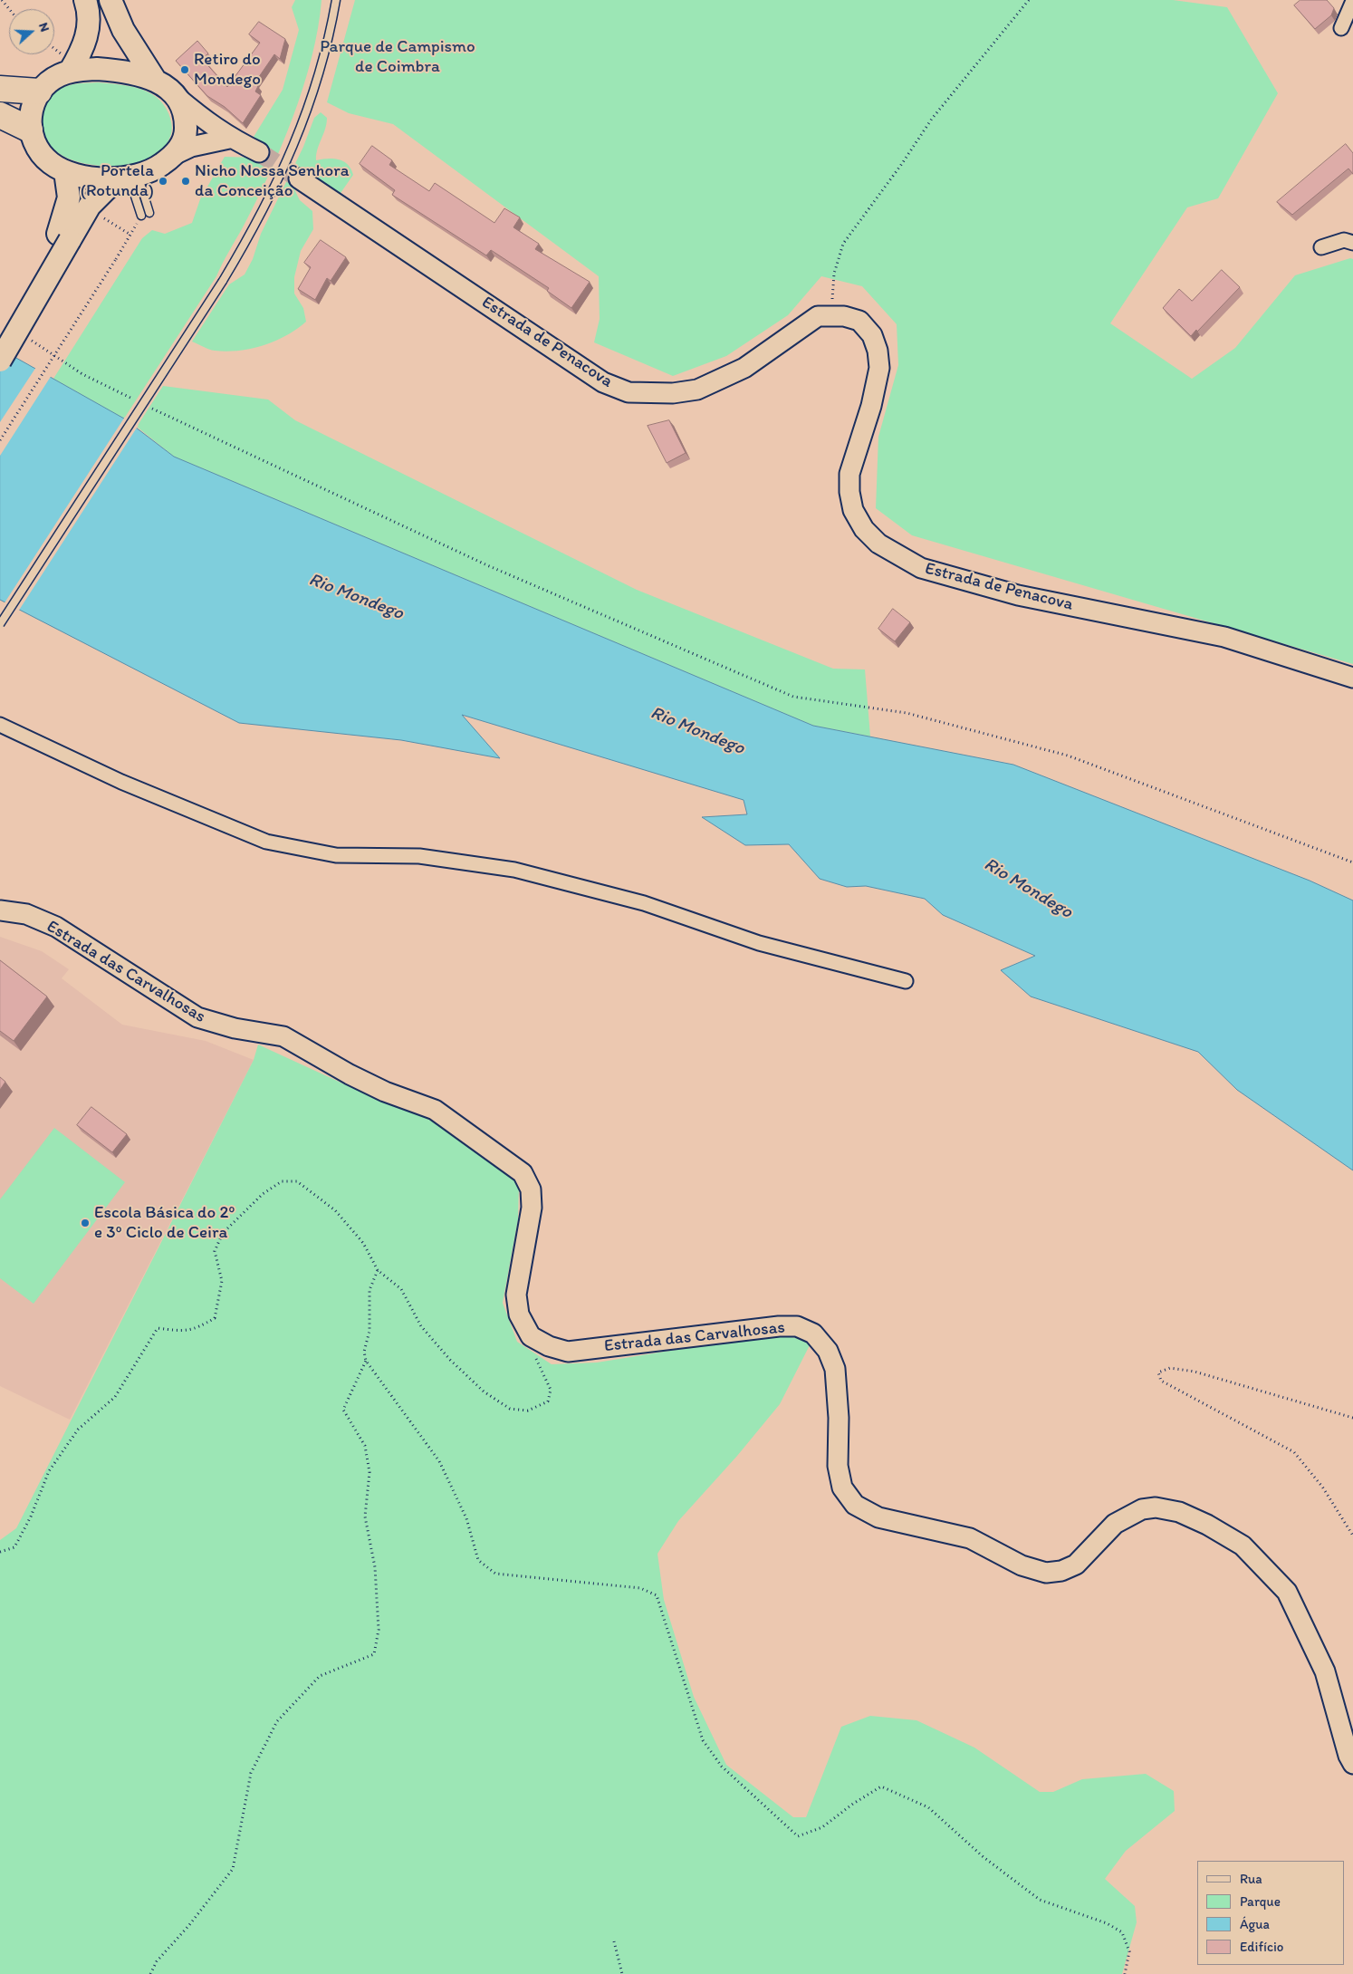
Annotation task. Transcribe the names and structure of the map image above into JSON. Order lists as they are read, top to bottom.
{
  "streets": {
    "street": ["Estrada de Penacova", "Estrada das Carvalhosas"]
  },
  "water": ["Rio Mondego"],
  "parks": ["Parque de Campismo de Coimbra"],
  "places": [
    "Retiro do Mondego",
    "Portela (Rotunda)",
    "Nicho Nossa Senhora da Conceição",
    "Escola Básica do 2º e 3º Ciclo de Ceira"
  ],
  "legend": [
    "Rua",
    "Parque",
    "Água",
    "Edifício"
  ],
  "north": "right"
}
